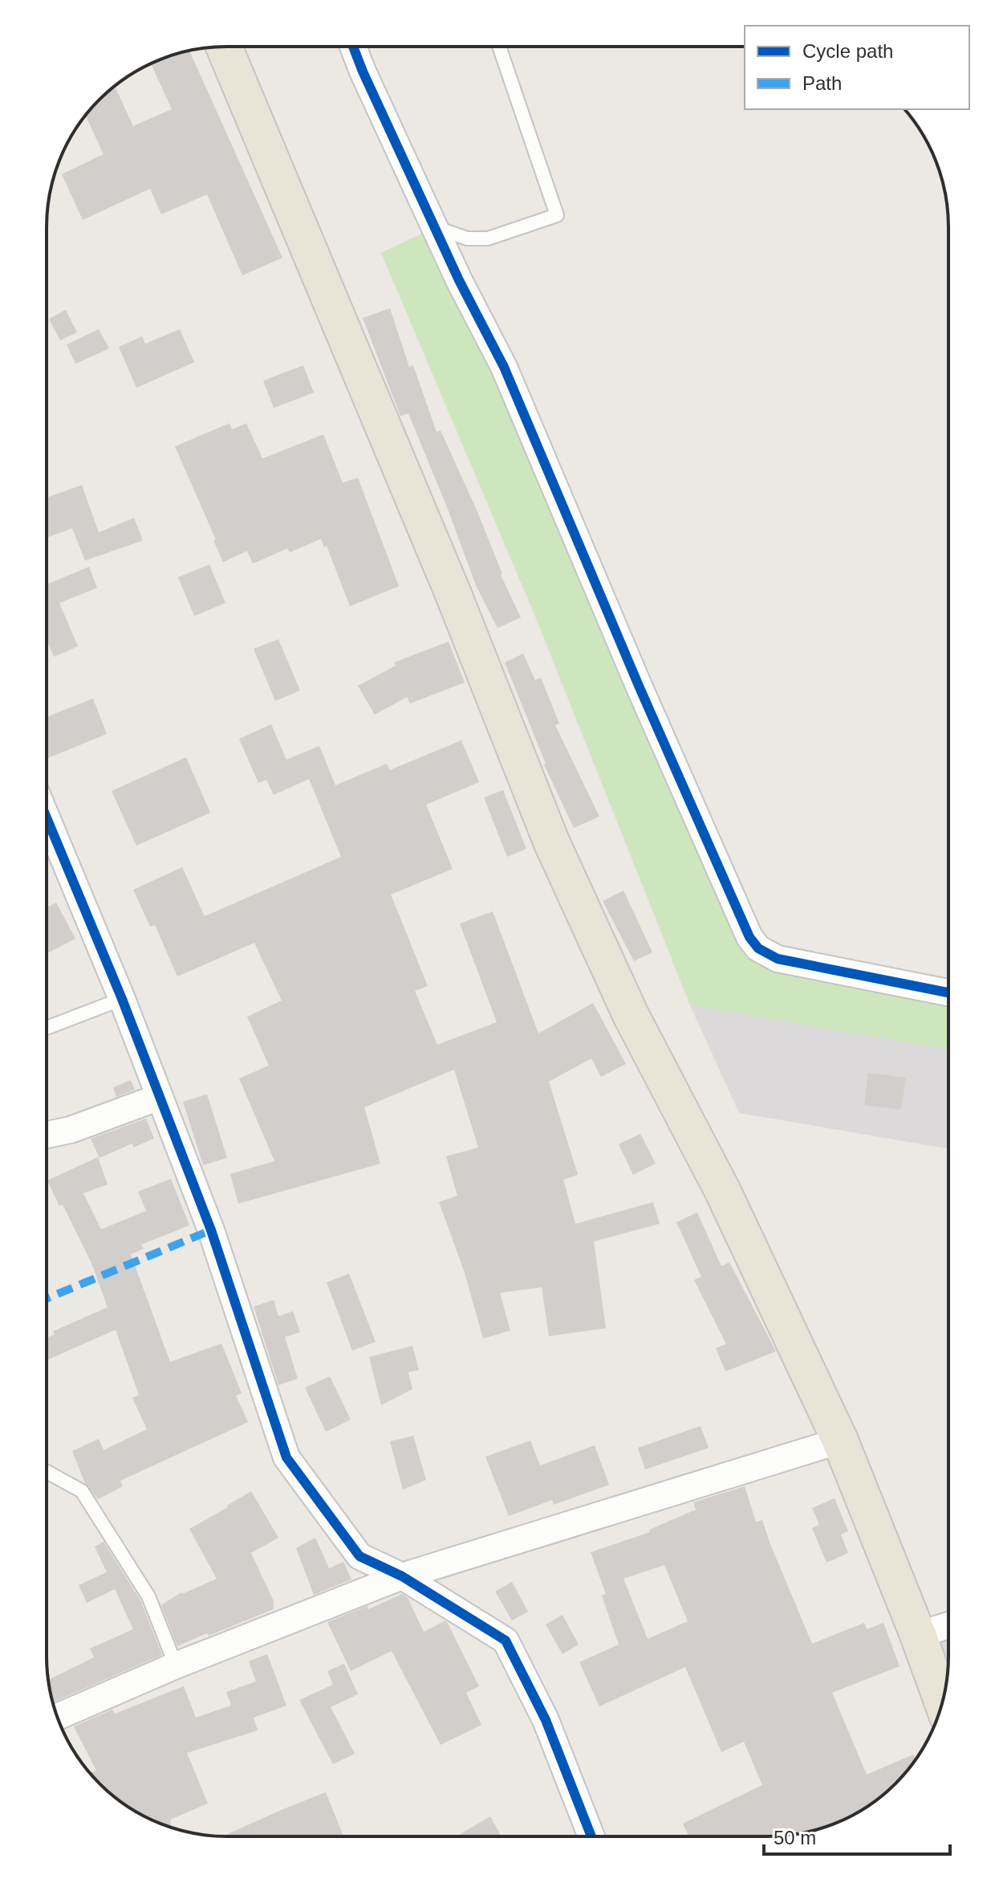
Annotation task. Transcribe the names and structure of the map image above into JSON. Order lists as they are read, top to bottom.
{
  "legend": ["Cycle path", "Path"],
  "scale_bar": "50 m"
}
